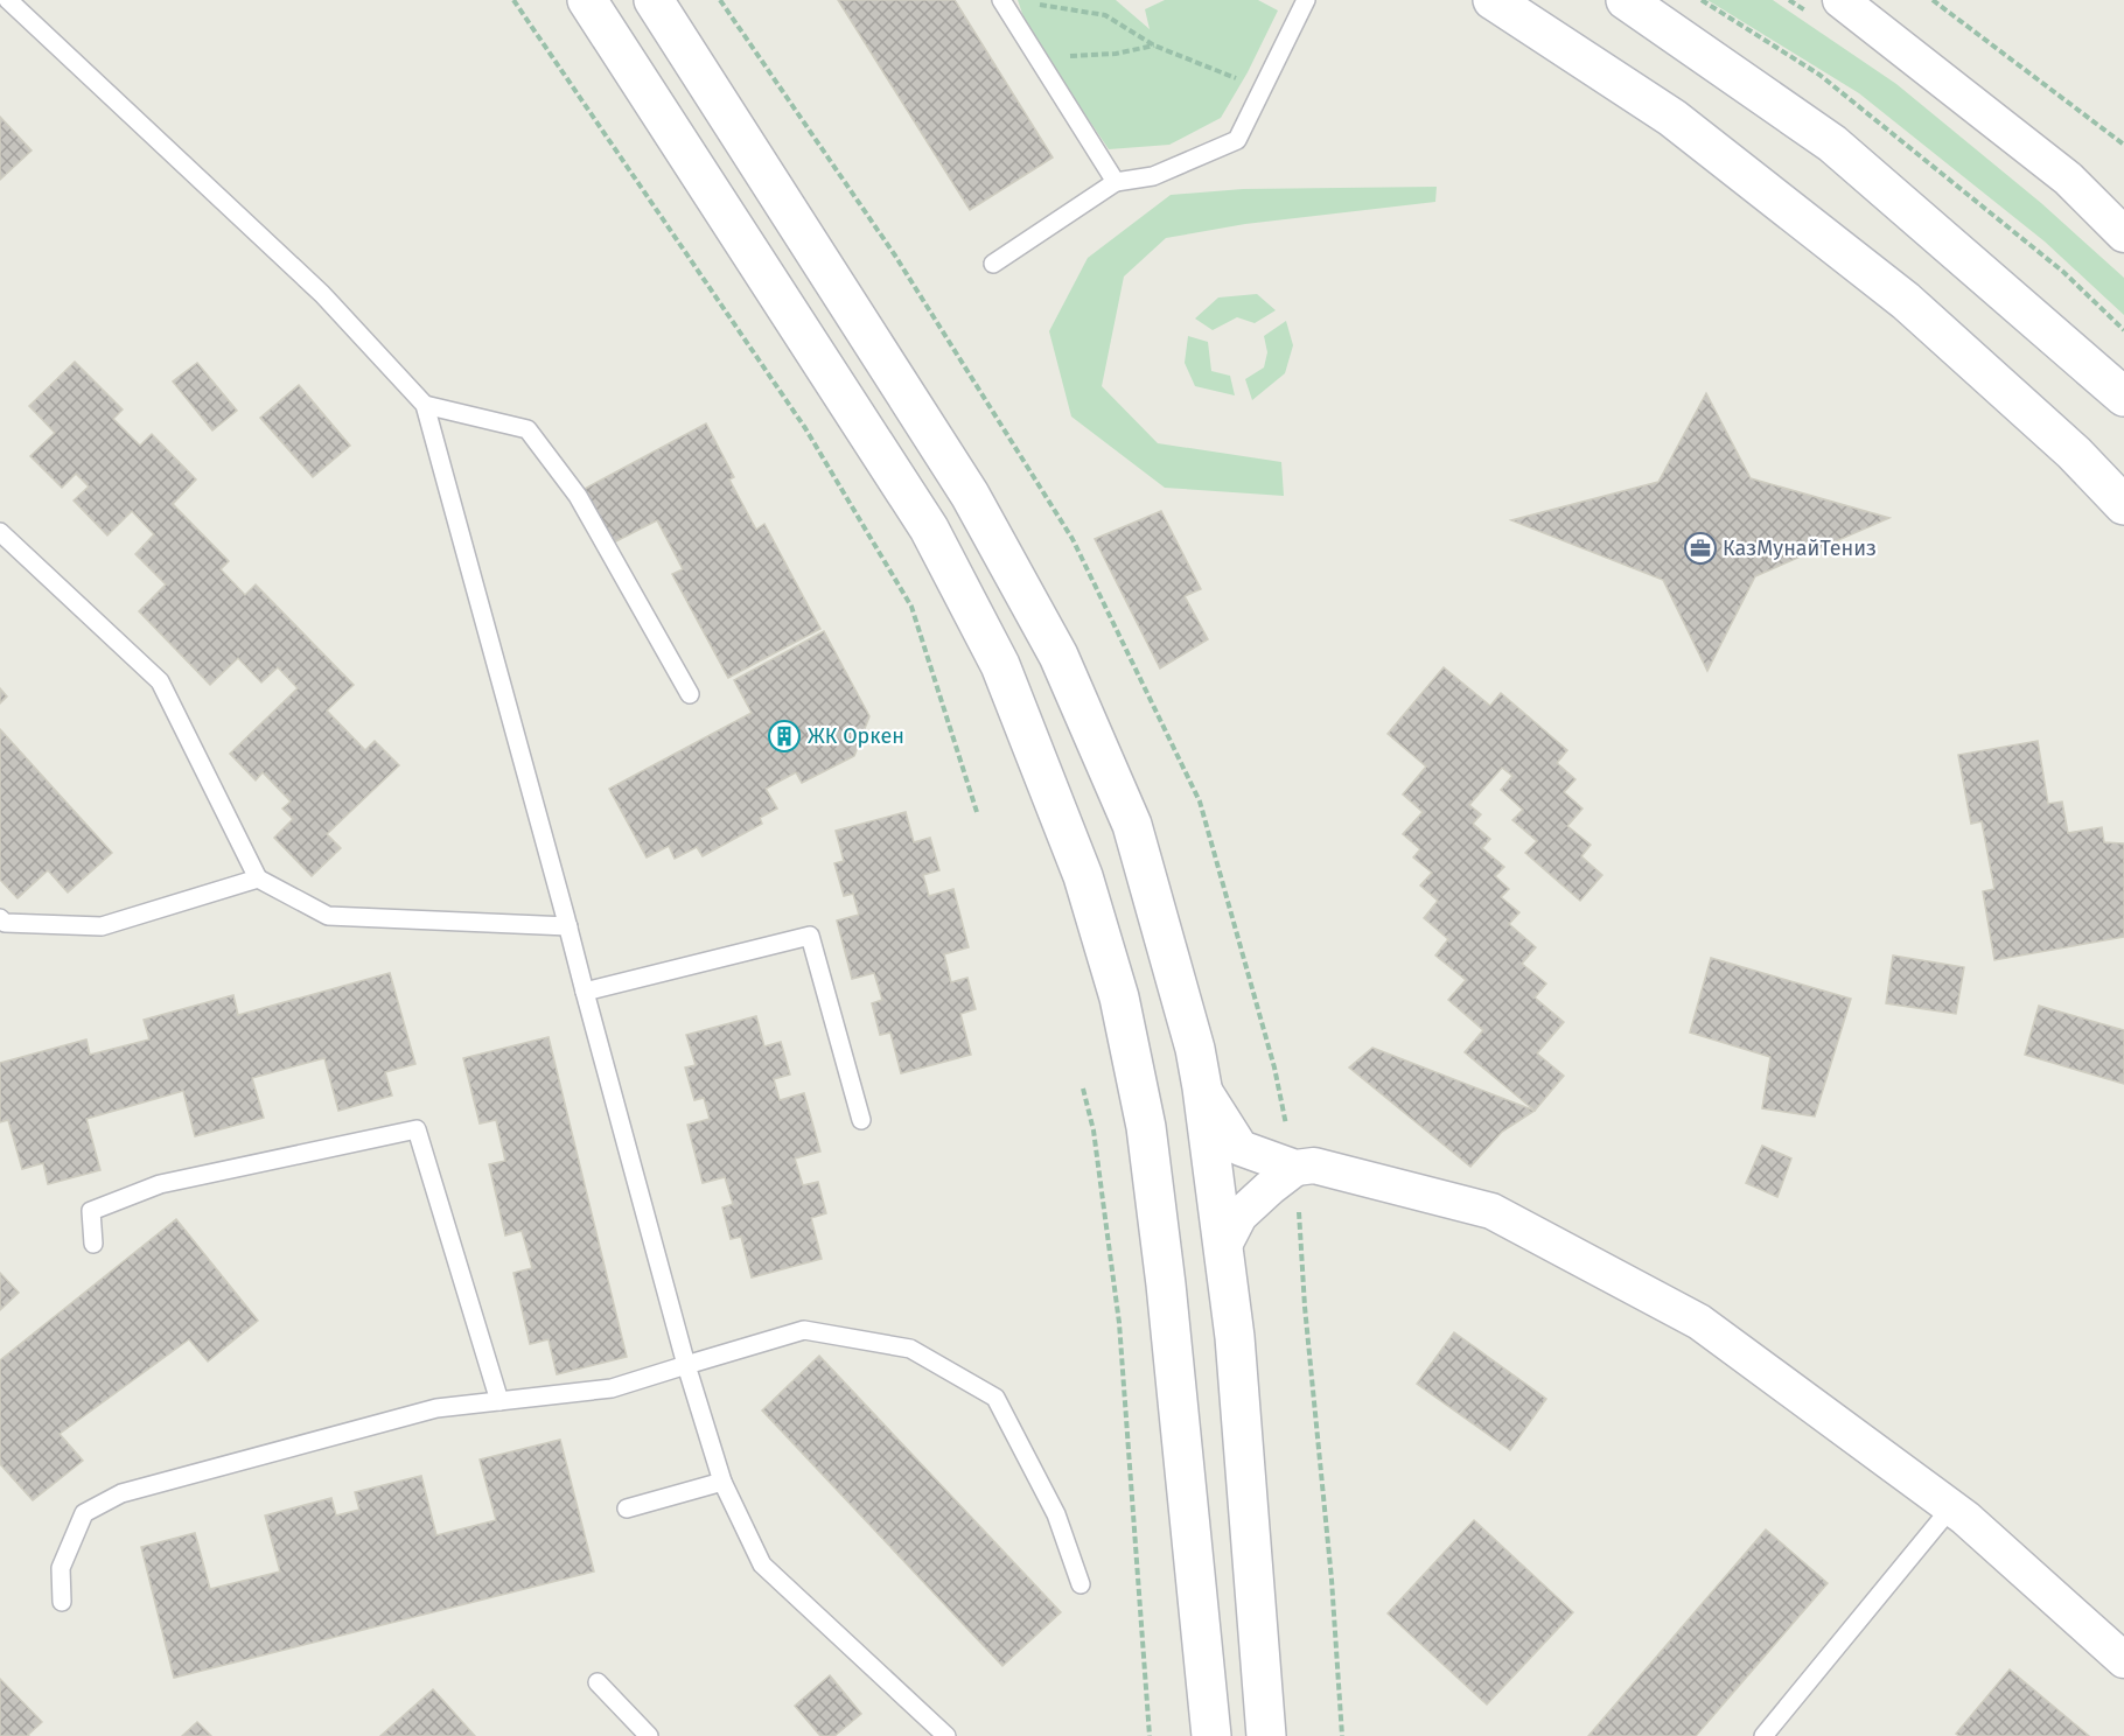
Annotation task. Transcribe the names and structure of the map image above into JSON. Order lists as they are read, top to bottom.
{
  "places": {
    "office": ["КазМунайТениз"],
    "building": ["ЖК Оркен"]
  }
}
